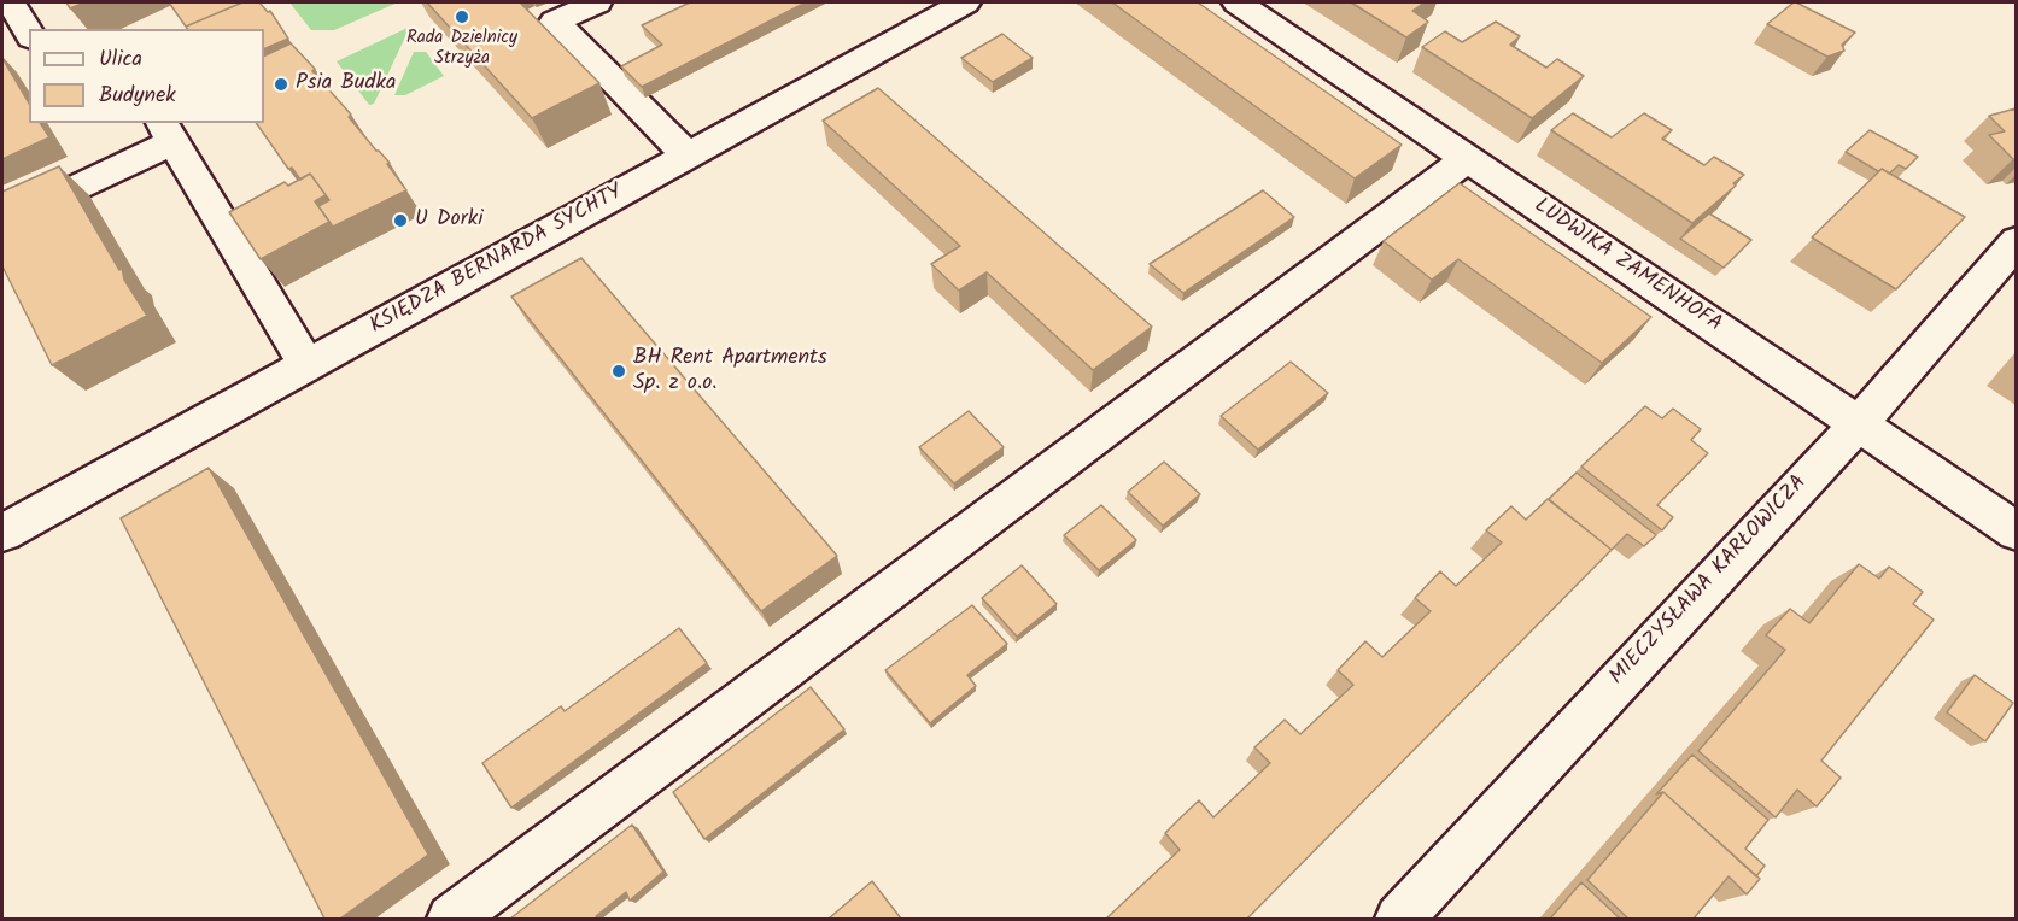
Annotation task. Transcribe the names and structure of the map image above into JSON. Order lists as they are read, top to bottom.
{
  "streets": {
    "street": ["KSIĘDZA BERNARDA SYCHTY", "LUDWIKA ZAMENHOFA", "MIECZYSŁAWA KARŁOWICZA"]
  },
  "crossings": [
    ["LUDWIKA ZAMENHOFA", "MIECZYSŁAWA KARŁOWICZA"]
  ],
  "places": [
    "Rada Dzielnicy Strzyża",
    "Psia Budka",
    "U Dorki",
    "BH Rent Apartments Sp. z o.o."
  ],
  "legend": ["Ulica", "Budynek"]
}
